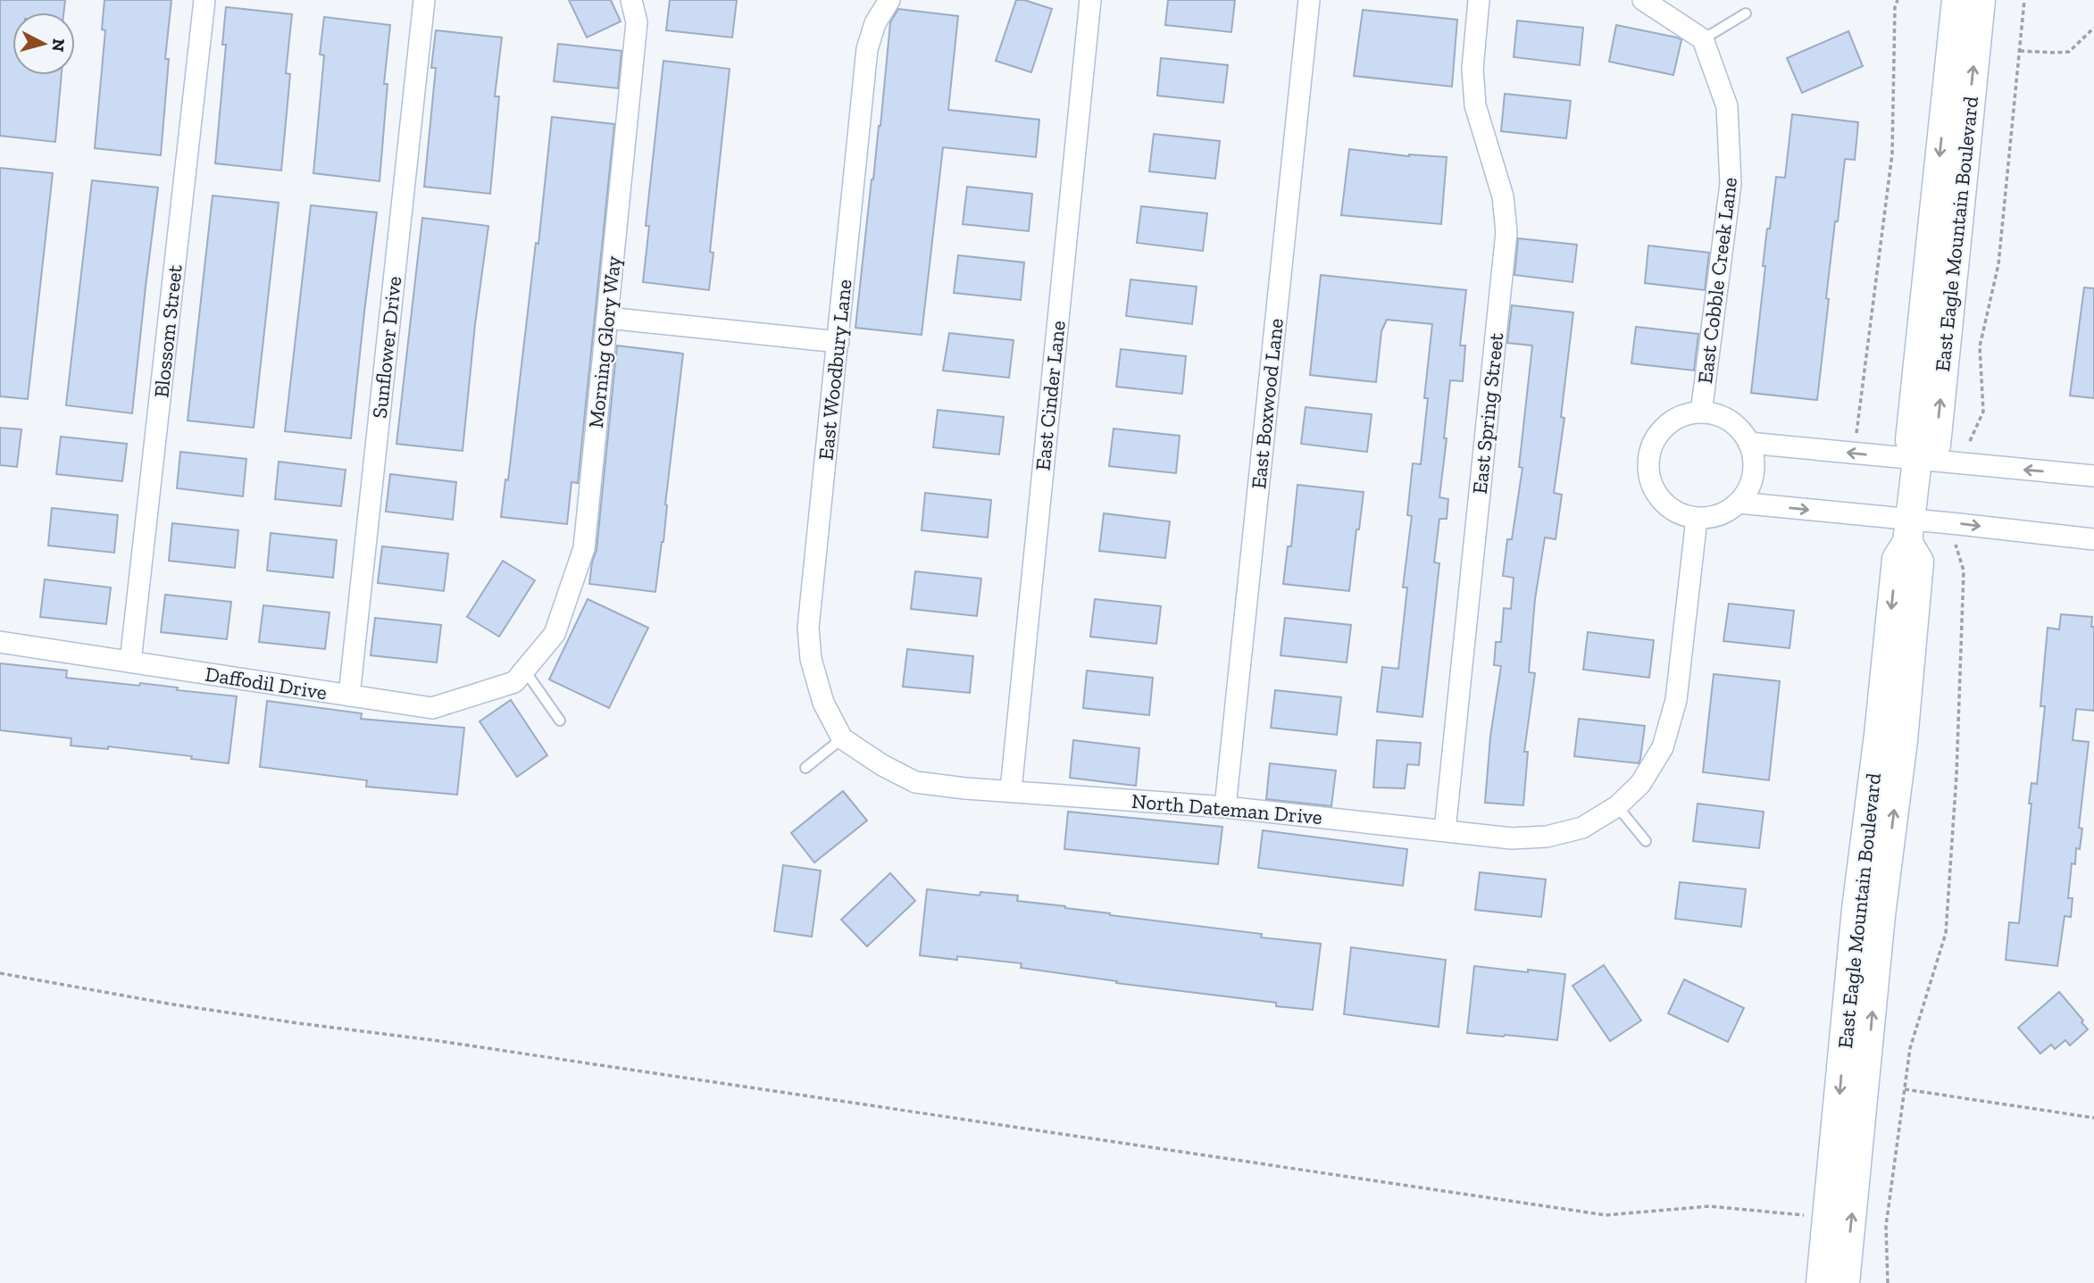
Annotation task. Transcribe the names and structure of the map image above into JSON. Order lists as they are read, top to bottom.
{
  "streets": {
    "street": [
      "East Eagle Mountain Boulevard",
      "East Cobble Creek Lane",
      "Blossom Street",
      "Morning Glory Way",
      "Sunflower Drive",
      "East Woodbury Lane",
      "East Cinder Lane",
      "East Boxwood Lane",
      "East Spring Street",
      "Daffodil Drive",
      "North Dateman Drive"
    ]
  },
  "crossings": [
    ["Blossom Street", "Daffodil Drive"],
    ["Morning Glory Way", "Daffodil Drive"],
    ["Sunflower Drive", "Daffodil Drive"],
    ["East Woodbury Lane", "North Dateman Drive"],
    ["East Cinder Lane", "North Dateman Drive"],
    ["East Boxwood Lane", "North Dateman Drive"],
    ["East Spring Street", "North Dateman Drive"]
  ],
  "north": "right"
}
